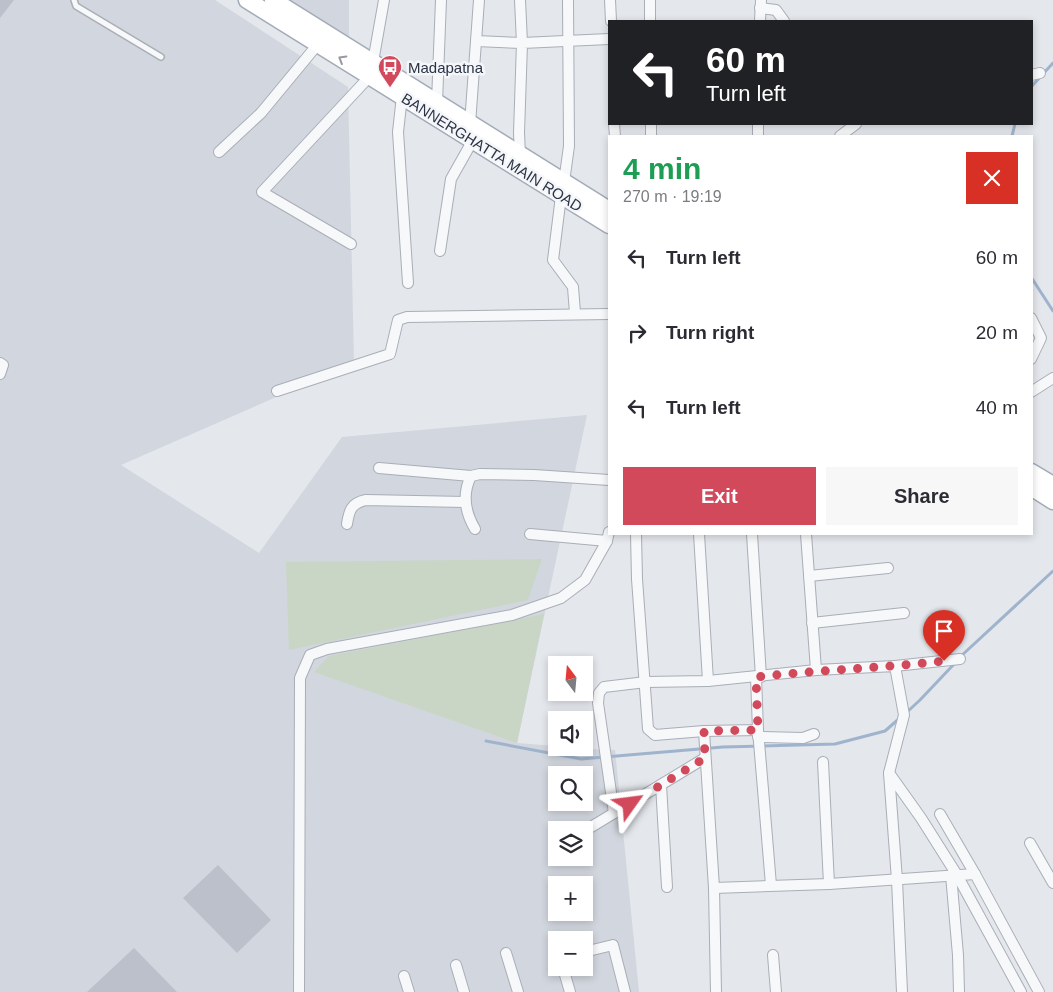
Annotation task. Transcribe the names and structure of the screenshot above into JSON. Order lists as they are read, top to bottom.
{
  "streets": {
    "main road": ["BANNERGHATTA MAIN ROAD"]
  },
  "places": {
    "bus stop": ["Madapatna"]
  },
  "north": "top",
  "page": {
    "turn": ["60 m", "Turn left"],
    "heading": ["4 min", "270 m · 19:19"],
    "list": [
      {
        "name": "Turn left",
        "value": "60 m"
      },
      {
        "name": "Turn right",
        "value": "20 m"
      },
      {
        "name": "Turn left",
        "value": "40 m"
      }
    ],
    "buttons": ["Exit", "Share"],
    "map_buttons": ["+", "−"]
  }
}
